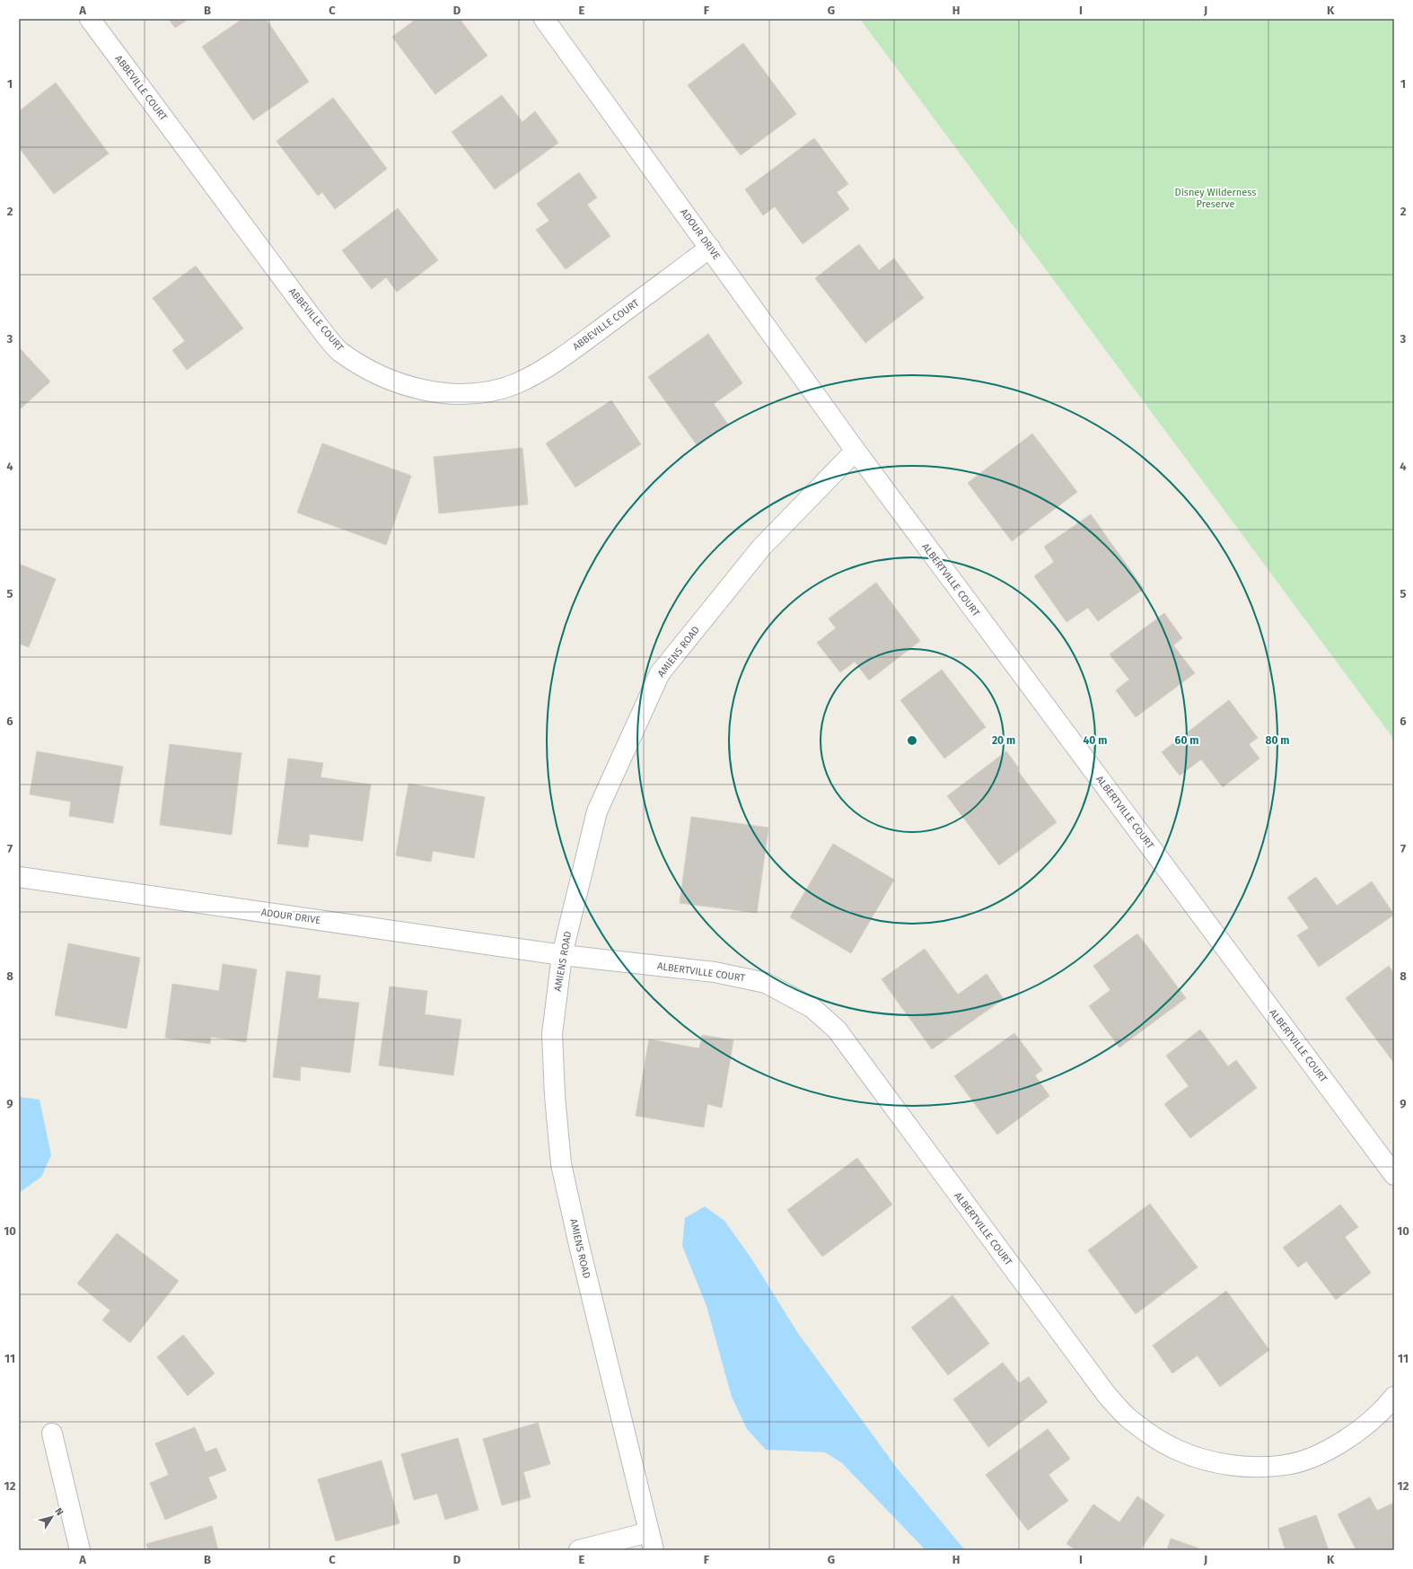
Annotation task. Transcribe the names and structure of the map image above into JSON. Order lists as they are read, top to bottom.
{
  "streets": {
    "street": [
      "ABBEVILLE COURT",
      "ADOUR DRIVE",
      "ALBERTVILLE COURT",
      "AMIENS ROAD"
    ]
  },
  "crossings": [
    ["ABBEVILLE COURT", "ADOUR DRIVE"],
    ["ADOUR DRIVE", "ALBERTVILLE COURT"],
    ["ADOUR DRIVE", "AMIENS ROAD"],
    ["ALBERTVILLE COURT", "AMIENS ROAD"]
  ],
  "parks": ["Disney Wilderness Preserve"],
  "north": "top right",
  "grid": {
    "columns": [
      "A",
      "B",
      "C",
      "D",
      "E",
      "F",
      "G",
      "H",
      "I",
      "J",
      "K"
    ],
    "rows": [
      "1",
      "2",
      "3",
      "4",
      "5",
      "6",
      "7",
      "8",
      "9",
      "10",
      "11",
      "12"
    ]
  },
  "rings": [
    "20 m",
    "40 m",
    "60 m",
    "80 m"
  ]
}
